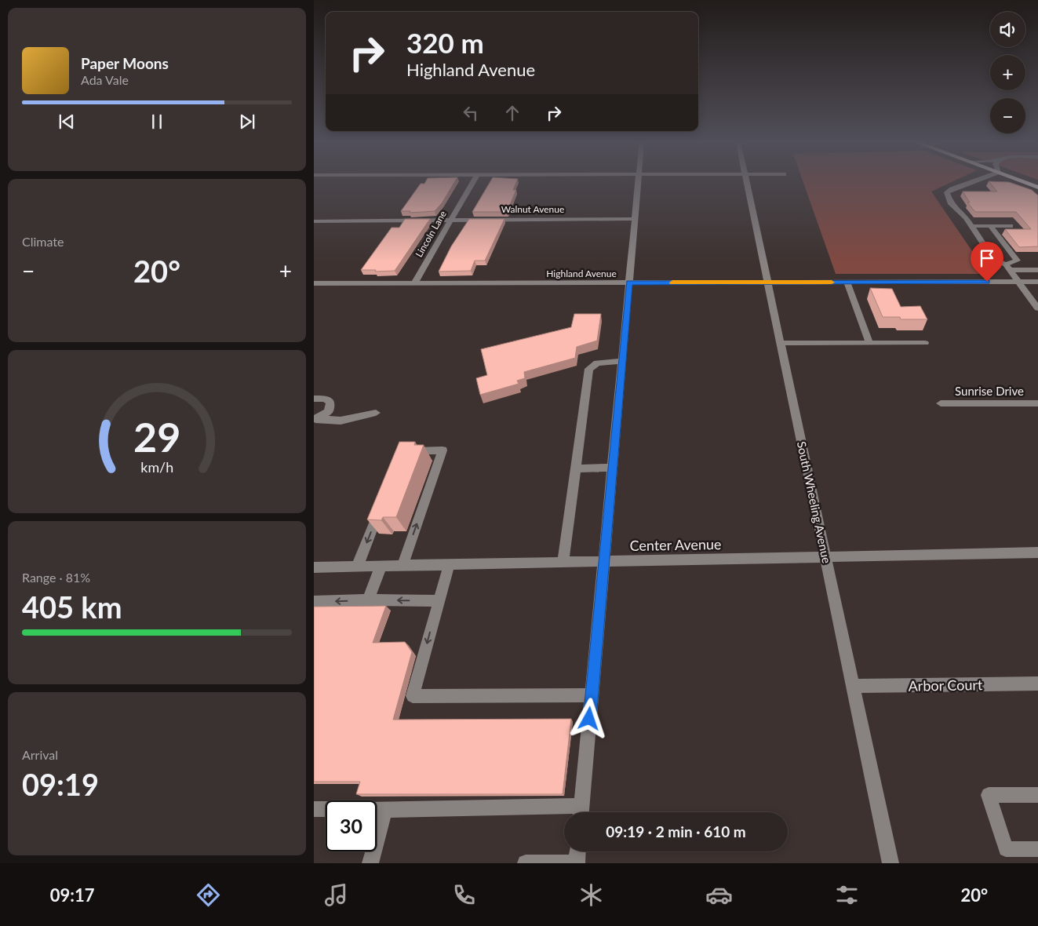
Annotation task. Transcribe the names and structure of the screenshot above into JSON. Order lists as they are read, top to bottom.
{
  "streets": {
    "street": [
      "Walnut Avenue",
      "Lincoln Lane",
      "Highland Avenue",
      "Sunrise Drive",
      "South Wheeling Avenue",
      "Center Avenue",
      "Arbor Court"
    ]
  },
  "crossings": [
    ["Walnut Avenue", "Lincoln Lane"],
    ["Lincoln Lane", "Highland Avenue"],
    ["Highland Avenue", "South Wheeling Avenue"],
    ["South Wheeling Avenue", "Center Avenue"],
    ["South Wheeling Avenue", "Arbor Court"]
  ],
  "page": {
    "map_buttons": ["+", "−"],
    "turn": ["320 m", "Highland Avenue"],
    "song": ["Paper Moons", "Ada Vale"],
    "tile": [
      "Climate",
      ["Range · 81%", "405 km"],
      ["Arrival", "09:19"]
    ],
    "heat": ["−", "20°", "+"],
    "limit": "30",
    "trip": "09:19 · 2 min · 610 m",
    "tabs": ["09:17", "20°"],
    "gauge": ["29", "km/h"]
  }
}
